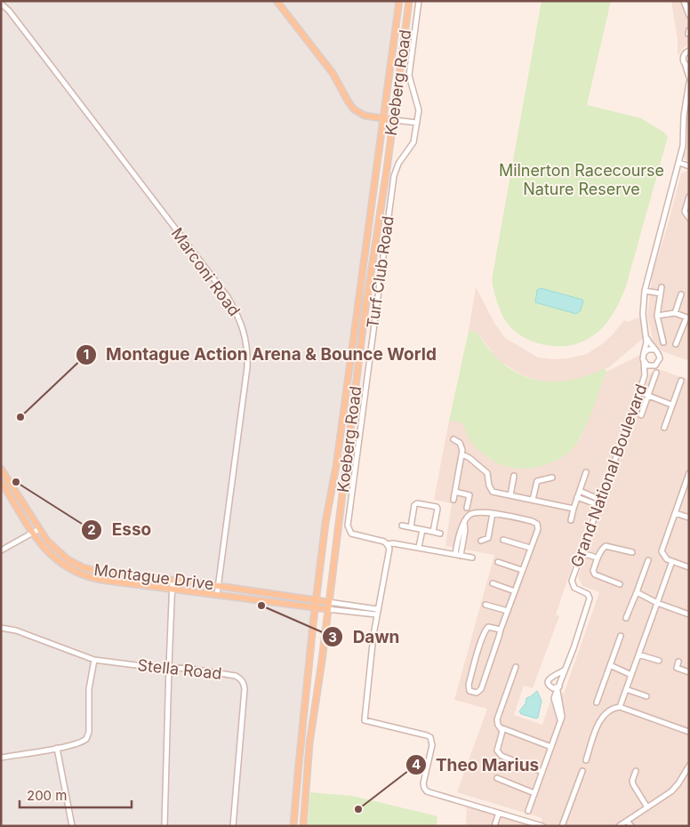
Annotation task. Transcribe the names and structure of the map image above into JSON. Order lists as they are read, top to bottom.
{
  "streets": {
    "main road": ["Koeberg Road", "Montague Drive"],
    "street": [
      "Marconi Road",
      "Turf Club Road",
      "Grand National Boulevard",
      "Stella Road"
    ]
  },
  "crossings": [
    ["Koeberg Road", "Montague Drive"],
    ["Marconi Road", "Montague Drive"]
  ],
  "parks": ["Milnerton Racecourse Nature Reserve"],
  "places": [
    "Montague Action Arena & Bounce World",
    "Esso",
    "Dawn",
    "Theo Marius"
  ],
  "scale_bar": "200 m"
}
